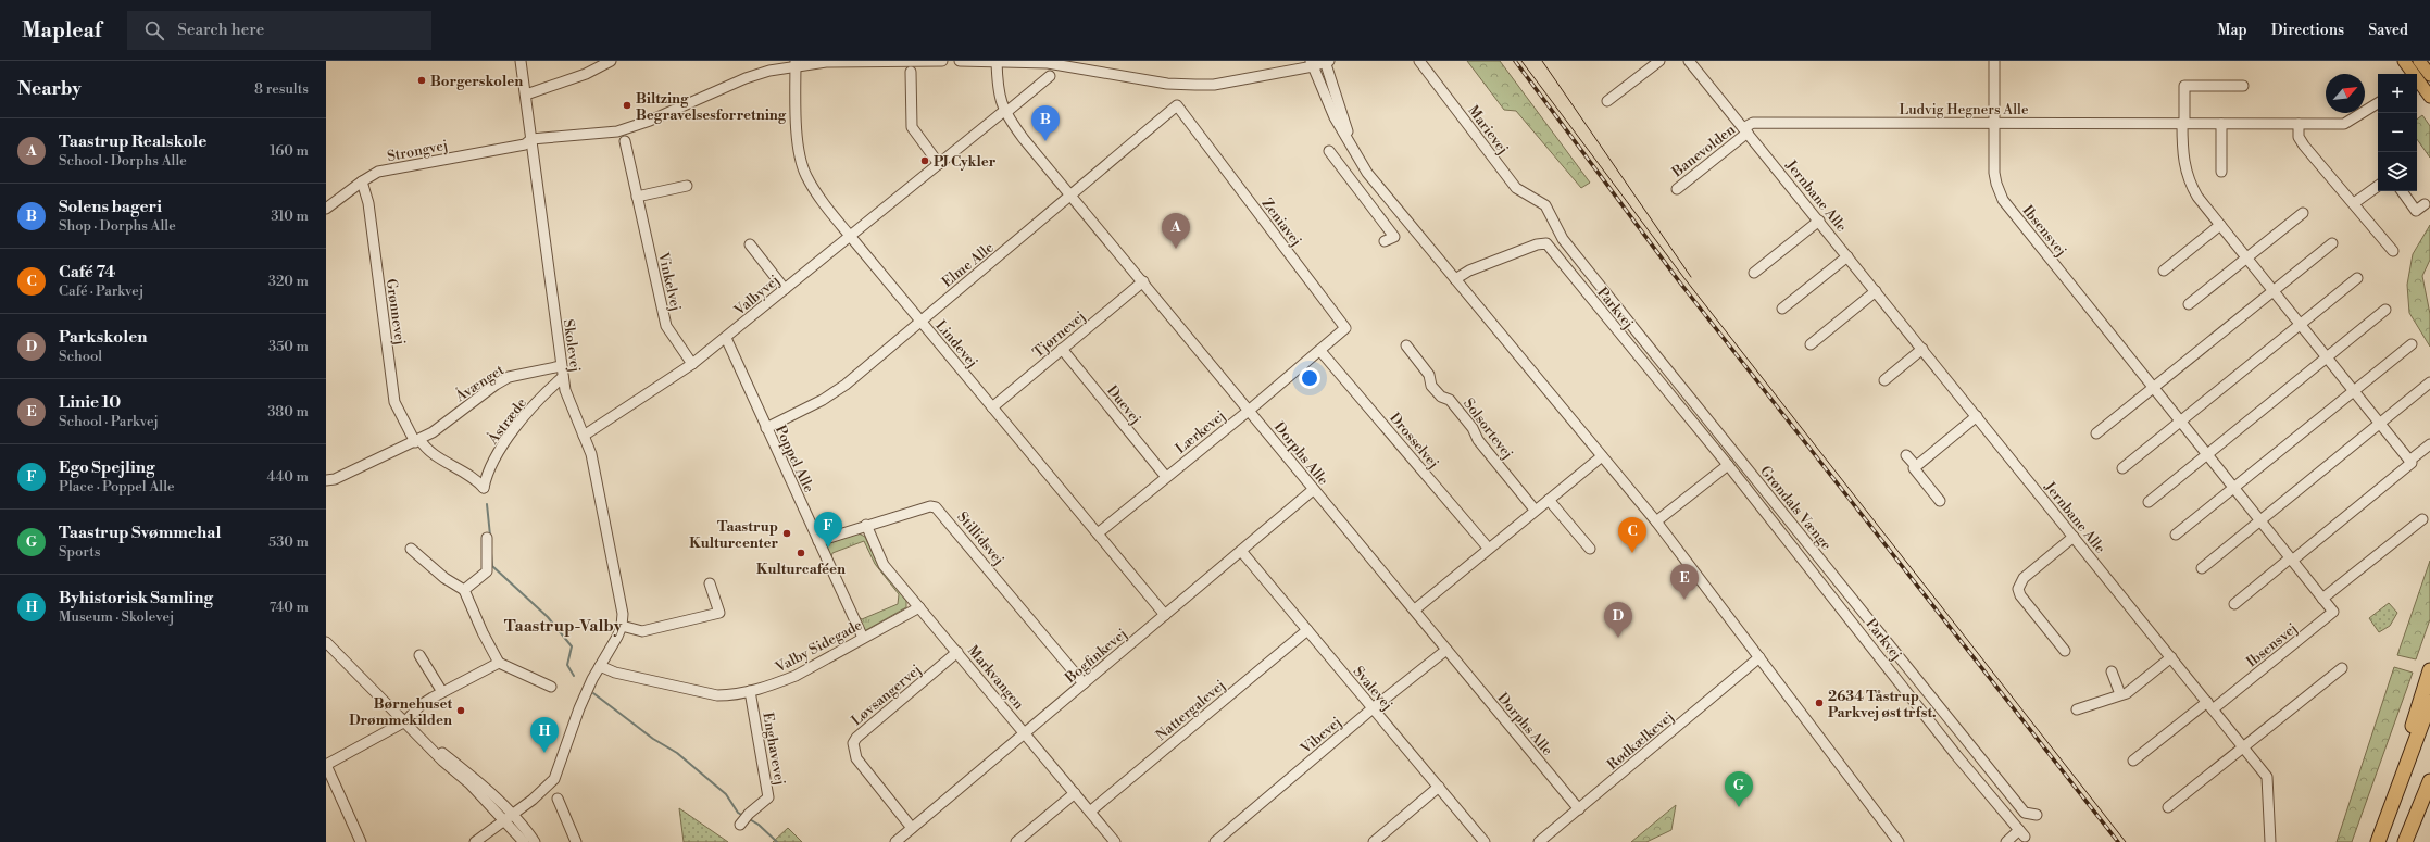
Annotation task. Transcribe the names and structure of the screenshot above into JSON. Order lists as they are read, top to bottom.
{
  "streets": {
    "street": [
      "Ludvig Hegners Alle",
      "Marievej",
      "Strongvej",
      "Banevolden",
      "Jernbane Alle",
      "Zeniavej",
      "Ibsensvej",
      "Elme Alle",
      "Vinkelvej",
      "Valbyvej",
      "Parkvej",
      "Grønnevej",
      "Tjørnevej",
      "Lindevej",
      "Skolevej",
      "Åvænget",
      "Duevej",
      "Åstræde",
      "Solsortevej",
      "Lærkevej",
      "Drosselvej",
      "Dorphs Alle",
      "Poppel Alle",
      "Grøndals Vænge",
      "Stillidsvej",
      "Valby Sidegade",
      "Bogfinkevej",
      "Markvangen",
      "Svalevej",
      "Løvsangervej",
      "Nattergalevej",
      "Vibevej",
      "Rødkælkevej",
      "Enghavevej"
    ]
  },
  "crossings": [
    ["Ludvig Hegners Alle", "Banevolden"],
    ["Ludvig Hegners Alle", "Jernbane Alle"],
    ["Ludvig Hegners Alle", "Ibsensvej"],
    ["Marievej", "Grøndals Vænge"],
    ["Strongvej", "Grønnevej"],
    ["Strongvej", "Lindevej"],
    ["Strongvej", "Skolevej"],
    ["Banevolden", "Jernbane Alle"],
    ["Jernbane Alle", "Ibsensvej"],
    ["Zeniavej", "Elme Alle"],
    ["Zeniavej", "Lærkevej"],
    ["Zeniavej", "Drosselvej"],
    ["Elme Alle", "Lindevej"],
    ["Elme Alle", "Dorphs Alle"],
    ["Elme Alle", "Poppel Alle"],
    ["Vinkelvej", "Valbyvej"],
    ["Valbyvej", "Lindevej"],
    ["Valbyvej", "Skolevej"],
    ["Valbyvej", "Dorphs Alle"],
    ["Valbyvej", "Poppel Alle"],
    ["Grønnevej", "Åvænget"],
    ["Grønnevej", "Åstræde"],
    ["Tjørnevej", "Lindevej"],
    ["Tjørnevej", "Duevej"],
    ["Tjørnevej", "Dorphs Alle"],
    ["Lindevej", "Lærkevej"],
    ["Lindevej", "Bogfinkevej"],
    ["Skolevej", "Åvænget"],
    ["Skolevej", "Åstræde"],
    ["Skolevej", "Valby Sidegade"],
    ["Åvænget", "Åstræde"],
    ["Duevej", "Lærkevej"],
    ["Lærkevej", "Drosselvej"],
    ["Lærkevej", "Dorphs Alle"],
    ["Dorphs Alle", "Bogfinkevej"],
    ["Dorphs Alle", "Vibevej"],
    ["Dorphs Alle", "Rødkælkevej"],
    ["Poppel Alle", "Stillidsvej"],
    ["Poppel Alle", "Valby Sidegade"],
    ["Stillidsvej", "Bogfinkevej"],
    ["Stillidsvej", "Markvangen"],
    ["Valby Sidegade", "Markvangen"],
    ["Valby Sidegade", "Enghavevej"],
    ["Bogfinkevej", "Markvangen"],
    ["Bogfinkevej", "Svalevej"],
    ["Bogfinkevej", "Løvsangervej"],
    ["Markvangen", "Løvsangervej"],
    ["Markvangen", "Nattergalevej"],
    ["Svalevej", "Nattergalevej"],
    ["Svalevej", "Vibevej"]
  ],
  "districts": ["Taastrup-Valby"],
  "places": [
    "Borgerskolen",
    "Biltzing Begravelsesforretning",
    "PJ Cykler",
    "Taastrup Kulturcenter",
    "Kulturcaféen",
    "2634 Tåstrup Parkvej øst trfst.",
    "Børnehuset Drømmekilden"
  ],
  "north": "top right",
  "page": {
    "header": "Mapleaf",
    "search": "Search here",
    "nav": ["Map", "Directions", "Saved"],
    "heading": ["Nearby", "8 results"],
    "map_buttons": ["+", "−"],
    "pins": [
      "B",
      "A",
      "F",
      "C",
      "E",
      "D",
      "H",
      "G"
    ],
    "list": [
      {
        "mark": "A",
        "name": "Taastrup Realskole",
        "note": "School · Dorphs Alle",
        "value": "160 m"
      },
      {
        "mark": "B",
        "name": "Solens bageri",
        "note": "Shop · Dorphs Alle",
        "value": "310 m"
      },
      {
        "mark": "C",
        "name": "Café 74",
        "note": "Café · Parkvej",
        "value": "320 m"
      },
      {
        "mark": "D",
        "name": "Parkskolen",
        "note": "School",
        "value": "350 m"
      },
      {
        "mark": "E",
        "name": "Linie 10",
        "note": "School · Parkvej",
        "value": "380 m"
      },
      {
        "mark": "F",
        "name": "Ego Spejling",
        "note": "Place · Poppel Alle",
        "value": "440 m"
      },
      {
        "mark": "G",
        "name": "Taastrup Svømmehal",
        "note": "Sports",
        "value": "530 m"
      },
      {
        "mark": "H",
        "name": "Byhistorisk Samling",
        "note": "Museum · Skolevej",
        "value": "740 m"
      }
    ]
  }
}
